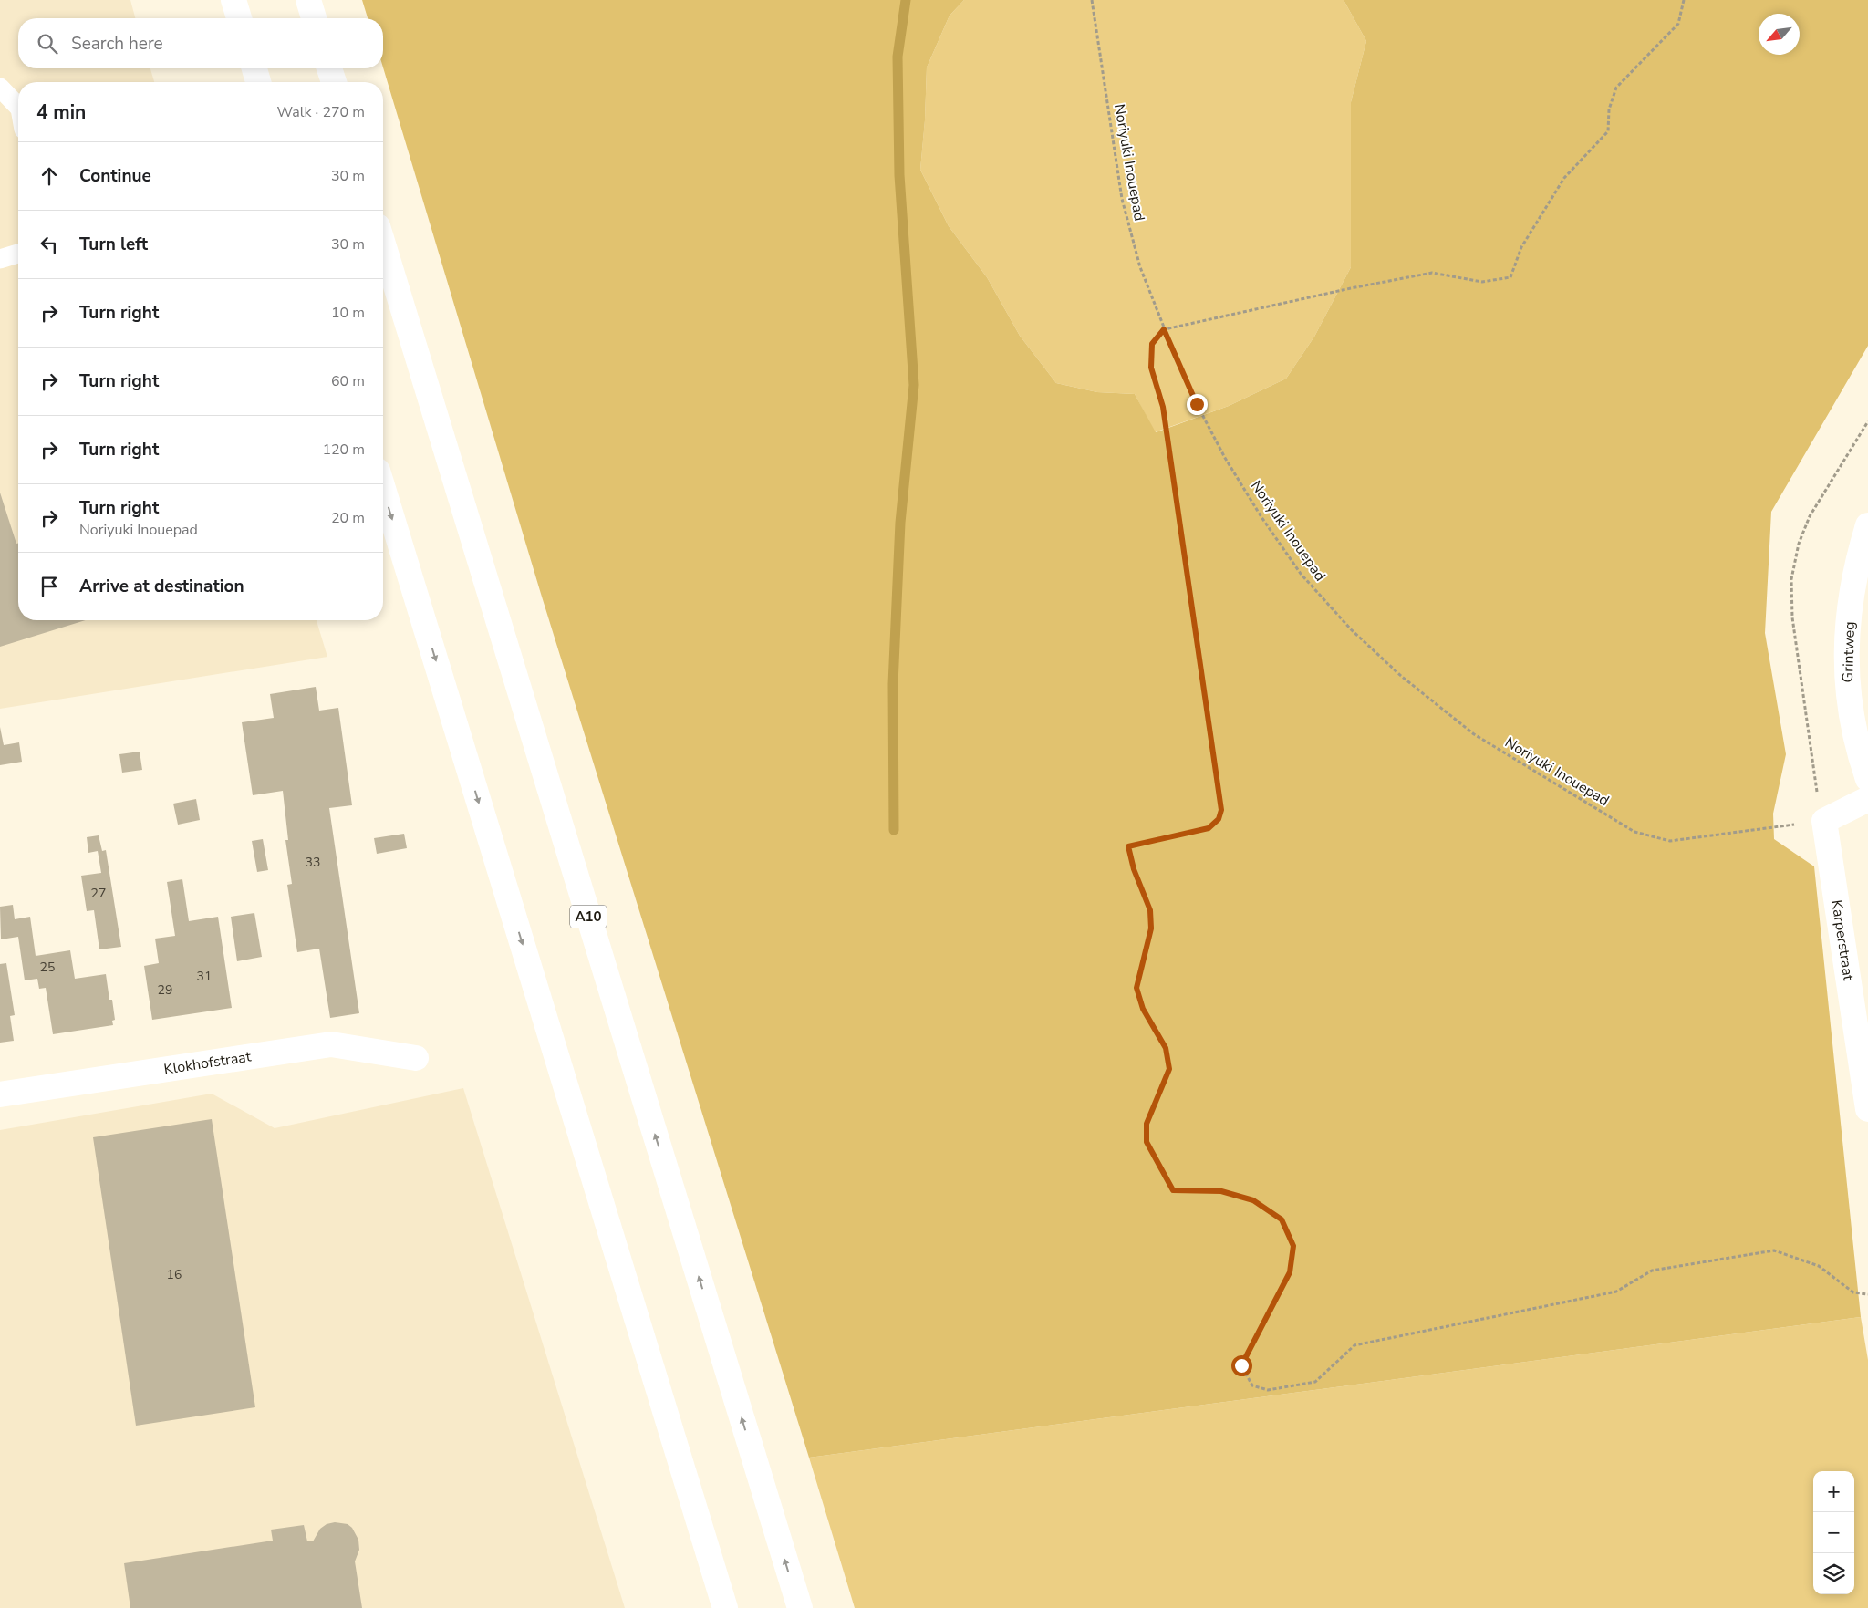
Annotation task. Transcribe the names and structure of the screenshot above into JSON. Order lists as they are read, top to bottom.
{
  "streets": {
    "main road": [
      "Grintweg",
      "A10",
      "Karperstraat",
      "Klokhofstraat"
    ],
    "path": ["Noriyuki Inouepad"]
  },
  "crossings": [
    ["Noriyuki Inouepad", "Karperstraat"]
  ],
  "house_numbers": [
    "33",
    "27",
    "25",
    "31",
    "29",
    "16"
  ],
  "north": "bottom left",
  "page": {
    "search": "Search here",
    "heading": ["4 min", "Walk · 270 m"],
    "list": [
      ["Continue", "30 m"],
      ["Turn left", "30 m"],
      ["Turn right", "10 m"],
      ["Turn right", "60 m"],
      ["Turn right", "120 m"],
      ["Turn right", "Noriyuki Inouepad", "20 m"],
      "Arrive at destination"
    ],
    "map_buttons": ["+", "−"]
  }
}
